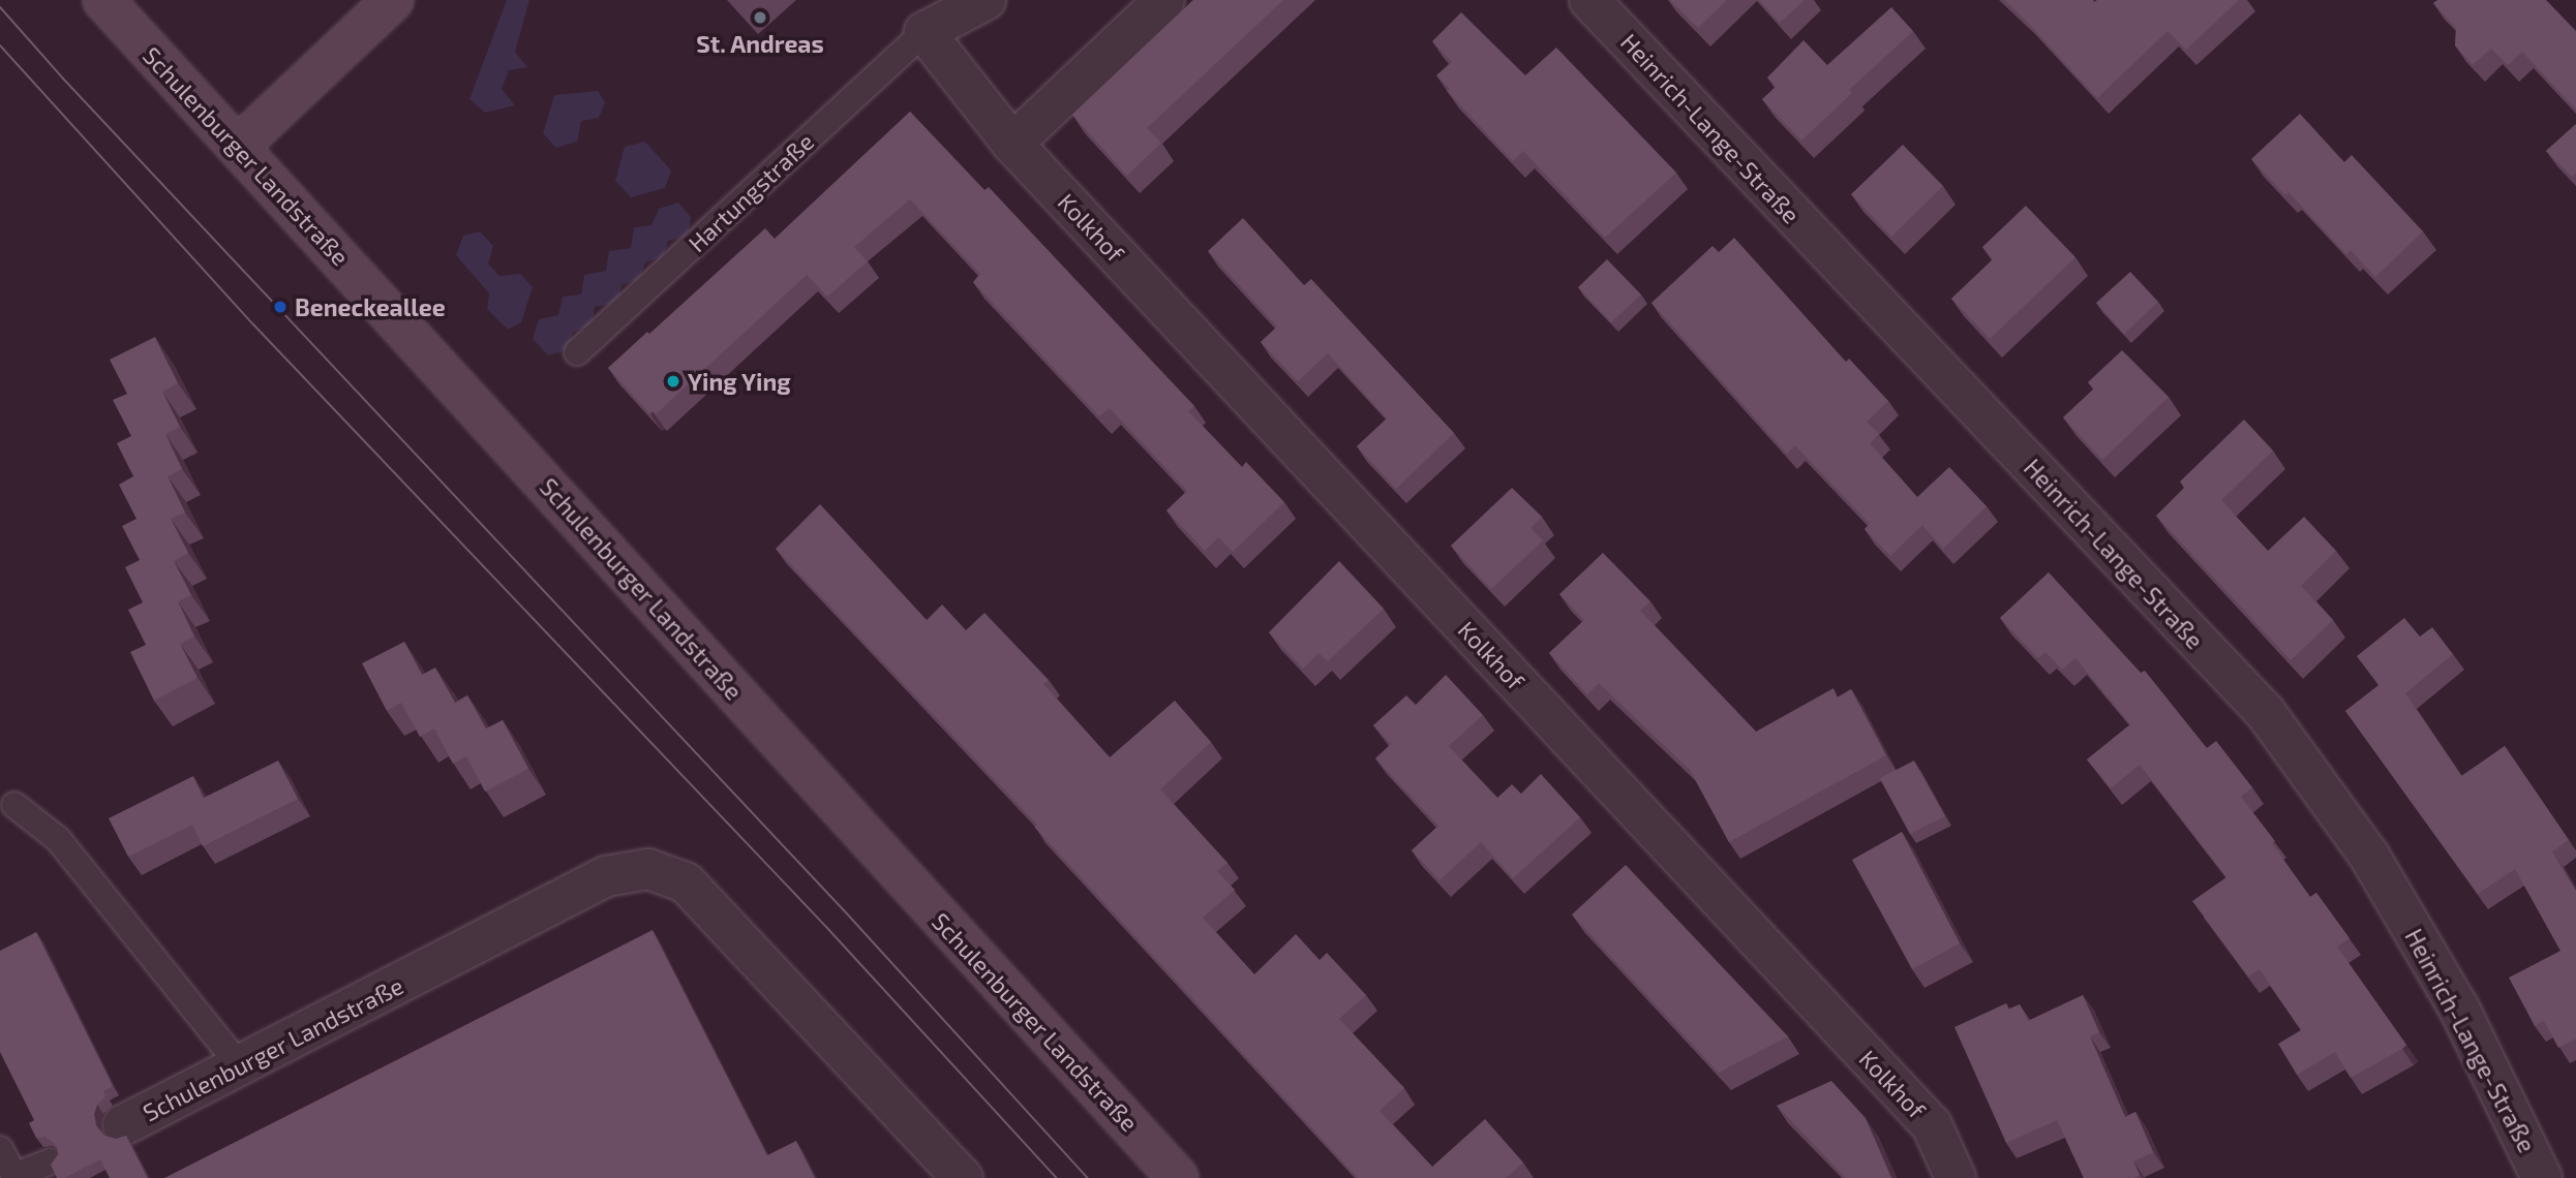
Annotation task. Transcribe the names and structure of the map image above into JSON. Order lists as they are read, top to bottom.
{
  "streets": {
    "main road": ["Schulenburger Landstraße"],
    "street": ["Heinrich-Lange-Straße", "Hartungstraße", "Kolkhof"]
  },
  "places": ["St. Andreas", "Beneckeallee", "Ying Ying"]
}
